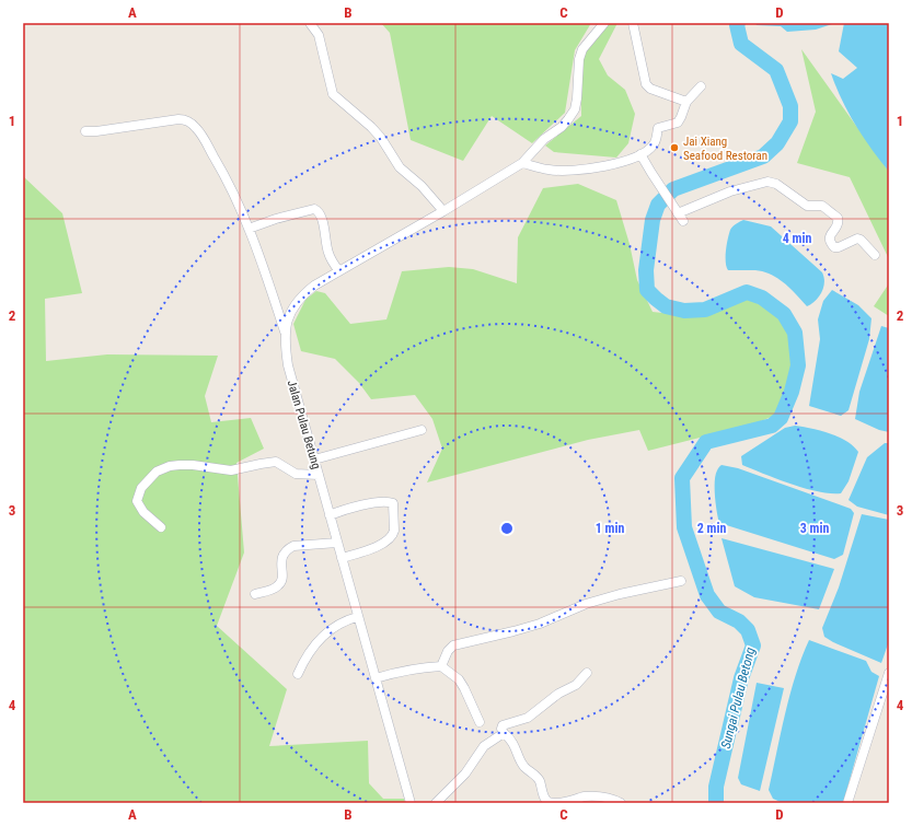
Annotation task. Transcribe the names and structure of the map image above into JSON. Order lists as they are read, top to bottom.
{
  "streets": {
    "street": ["Jalan Pulau Betung"]
  },
  "water": ["Sungai Pulau Betong"],
  "places": ["Jai Xiang Seafood Restoran"],
  "grid": {
    "columns": [
      "A",
      "B",
      "C",
      "D"
    ],
    "rows": [
      "1",
      "2",
      "3",
      "4"
    ]
  },
  "rings": [
    "4 min",
    "1 min",
    "2 min",
    "3 min"
  ]
}
